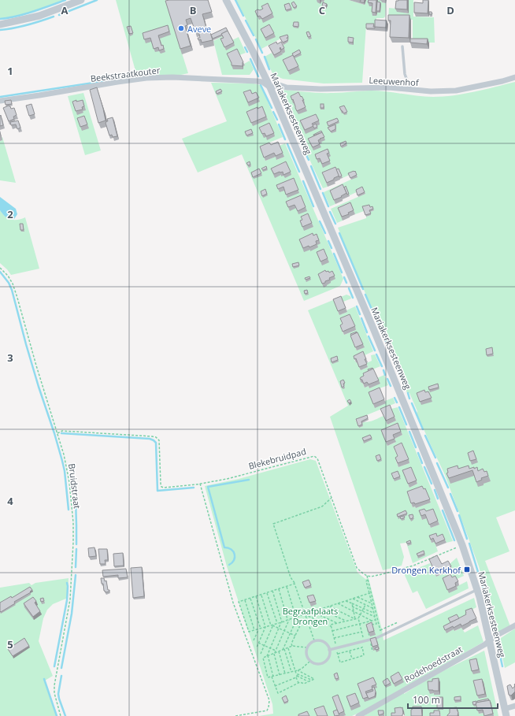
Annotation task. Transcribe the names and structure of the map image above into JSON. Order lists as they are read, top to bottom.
{
  "streets": {
    "street": [
      "Beekstraatkouter",
      "Leeuwenhof",
      "Mariakerksesteenweg",
      "Rodehoedstraat"
    ],
    "path": ["Blekebruidpad", "Bruidstraat"]
  },
  "crossings": [
    ["Beekstraatkouter", "Leeuwenhof"],
    ["Beekstraatkouter", "Mariakerksesteenweg"],
    ["Leeuwenhof", "Mariakerksesteenweg"],
    ["Mariakerksesteenweg", "Rodehoedstraat"],
    ["Blekebruidpad", "Bruidstraat"]
  ],
  "parks": ["Begraafplaats Drongen"],
  "places": {
    "other": ["Aveve"],
    "transit": ["Drongen Kerkhof"]
  },
  "scale_bar": "100 m",
  "grid": {
    "columns": [
      "A",
      "B",
      "C",
      "D"
    ],
    "rows": [
      "1",
      "2",
      "3",
      "4",
      "5"
    ]
  }
}
